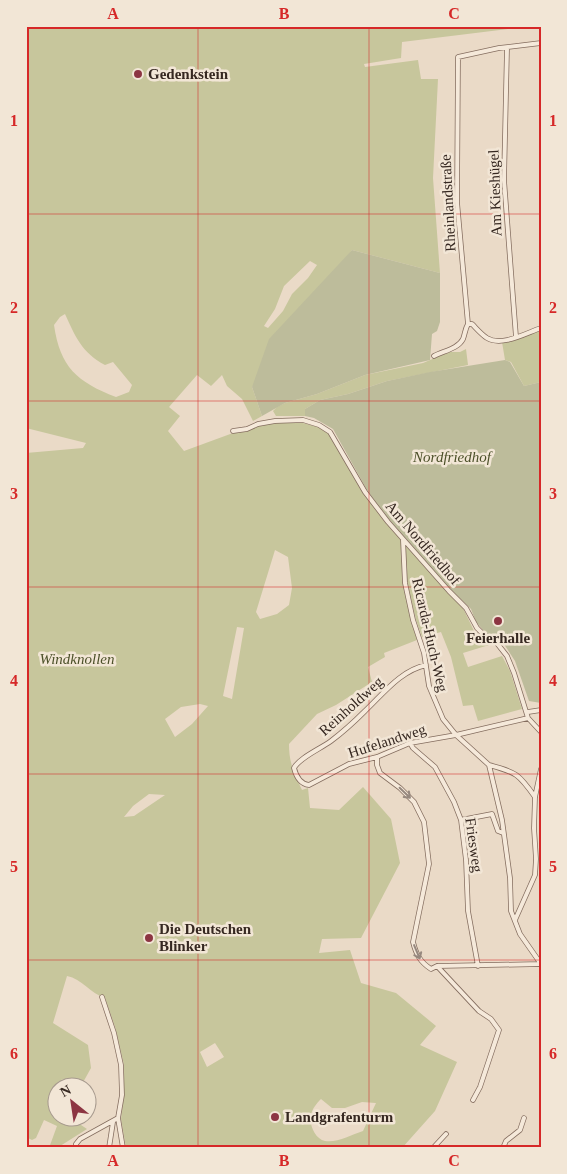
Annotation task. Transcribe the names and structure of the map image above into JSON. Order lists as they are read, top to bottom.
{
  "streets": {
    "street": [
      "Am Kieshügel",
      "Rheinlandstraße",
      "Am Nordfriedhof",
      "Ricarda-Huch-Weg",
      "Reinholdweg",
      "Hufelandweg",
      "Friesweg"
    ]
  },
  "crossings": [
    ["Am Kieshügel", "Rheinlandstraße"],
    ["Am Nordfriedhof", "Ricarda-Huch-Weg"],
    ["Ricarda-Huch-Weg", "Reinholdweg"],
    ["Ricarda-Huch-Weg", "Hufelandweg"],
    ["Reinholdweg", "Hufelandweg"],
    ["Hufelandweg", "Friesweg"]
  ],
  "parks": ["Nordfriedhof", "Windknollen"],
  "places": [
    "Gedenkstein",
    "Feierhalle",
    "Die Deutschen Blinker",
    "Landgrafenturm"
  ],
  "north": "top left",
  "grid": {
    "columns": ["A", "B", "C"],
    "rows": [
      "1",
      "2",
      "3",
      "4",
      "5",
      "6"
    ]
  }
}
